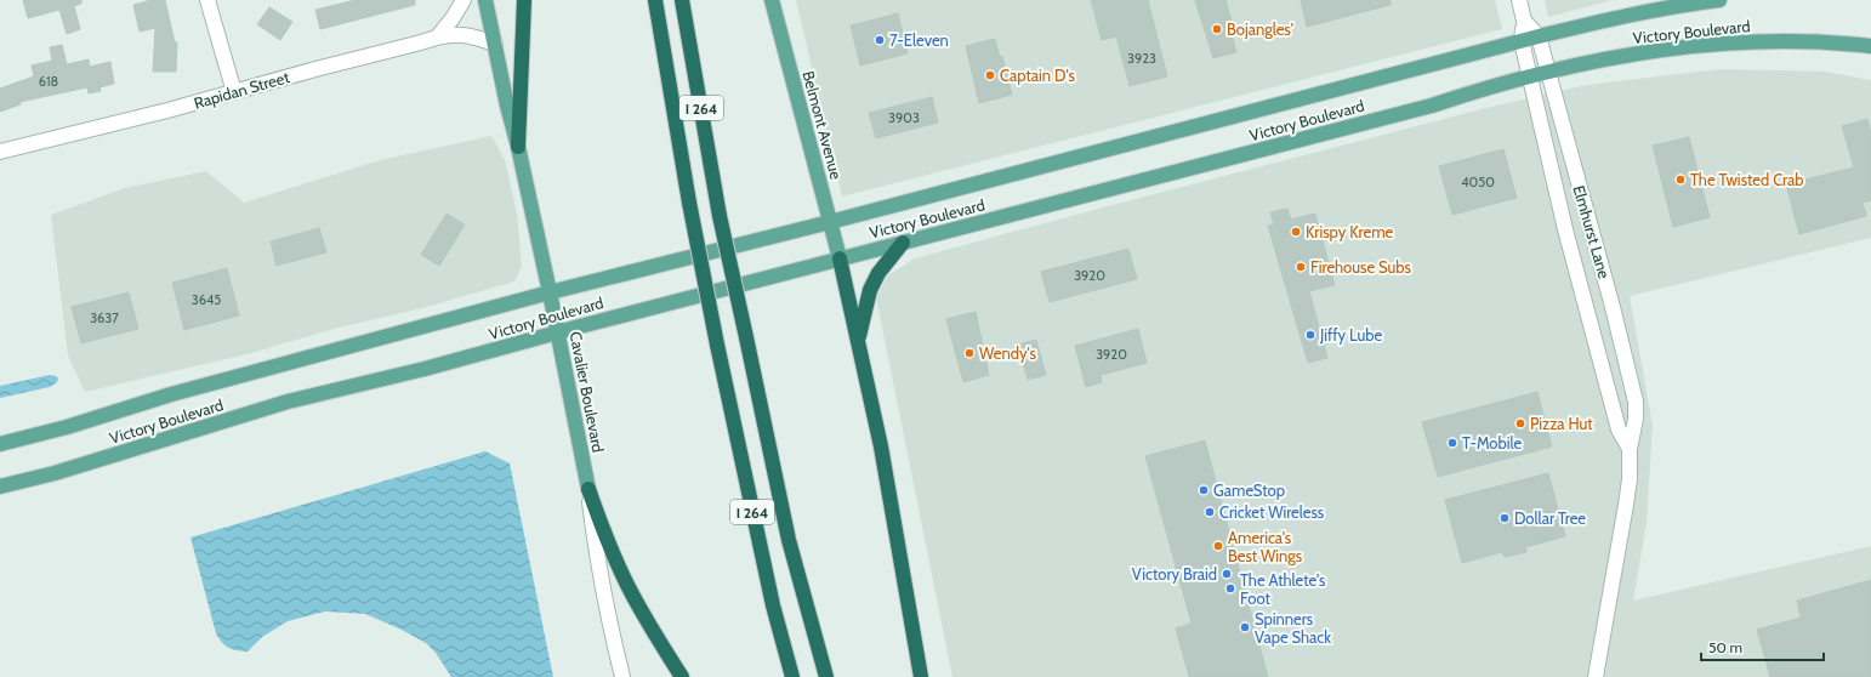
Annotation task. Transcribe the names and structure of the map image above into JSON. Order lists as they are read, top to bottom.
{
  "streets": {
    "highway": ["I 264"],
    "main road": ["Victory Boulevard", "Belmont Avenue", "Cavalier Boulevard"],
    "street": ["Rapidan Street", "Elmhurst Lane"]
  },
  "crossings": [
    ["Victory Boulevard", "Belmont Avenue"],
    ["Victory Boulevard", "Elmhurst Lane"],
    ["Victory Boulevard", "Cavalier Boulevard"],
    ["Rapidan Street", "Cavalier Boulevard"]
  ],
  "places": [
    "Bojangles'",
    "7-Eleven",
    "Captain D's",
    "The Twisted Crab",
    "Krispy Kreme",
    "Firehouse Subs",
    "Jiffy Lube",
    "Wendy's",
    "Pizza Hut",
    "T-Mobile",
    "GameStop",
    "Cricket Wireless",
    "Dollar Tree",
    "America's Best Wings",
    "Victory Braid",
    "The Athlete's Foot",
    "Spinners Vape Shack"
  ],
  "house_numbers": [
    "3923",
    "618",
    "3903",
    "4050",
    "3920",
    "3645",
    "3637",
    "3920"
  ],
  "scale_bar": "50 m"
}
